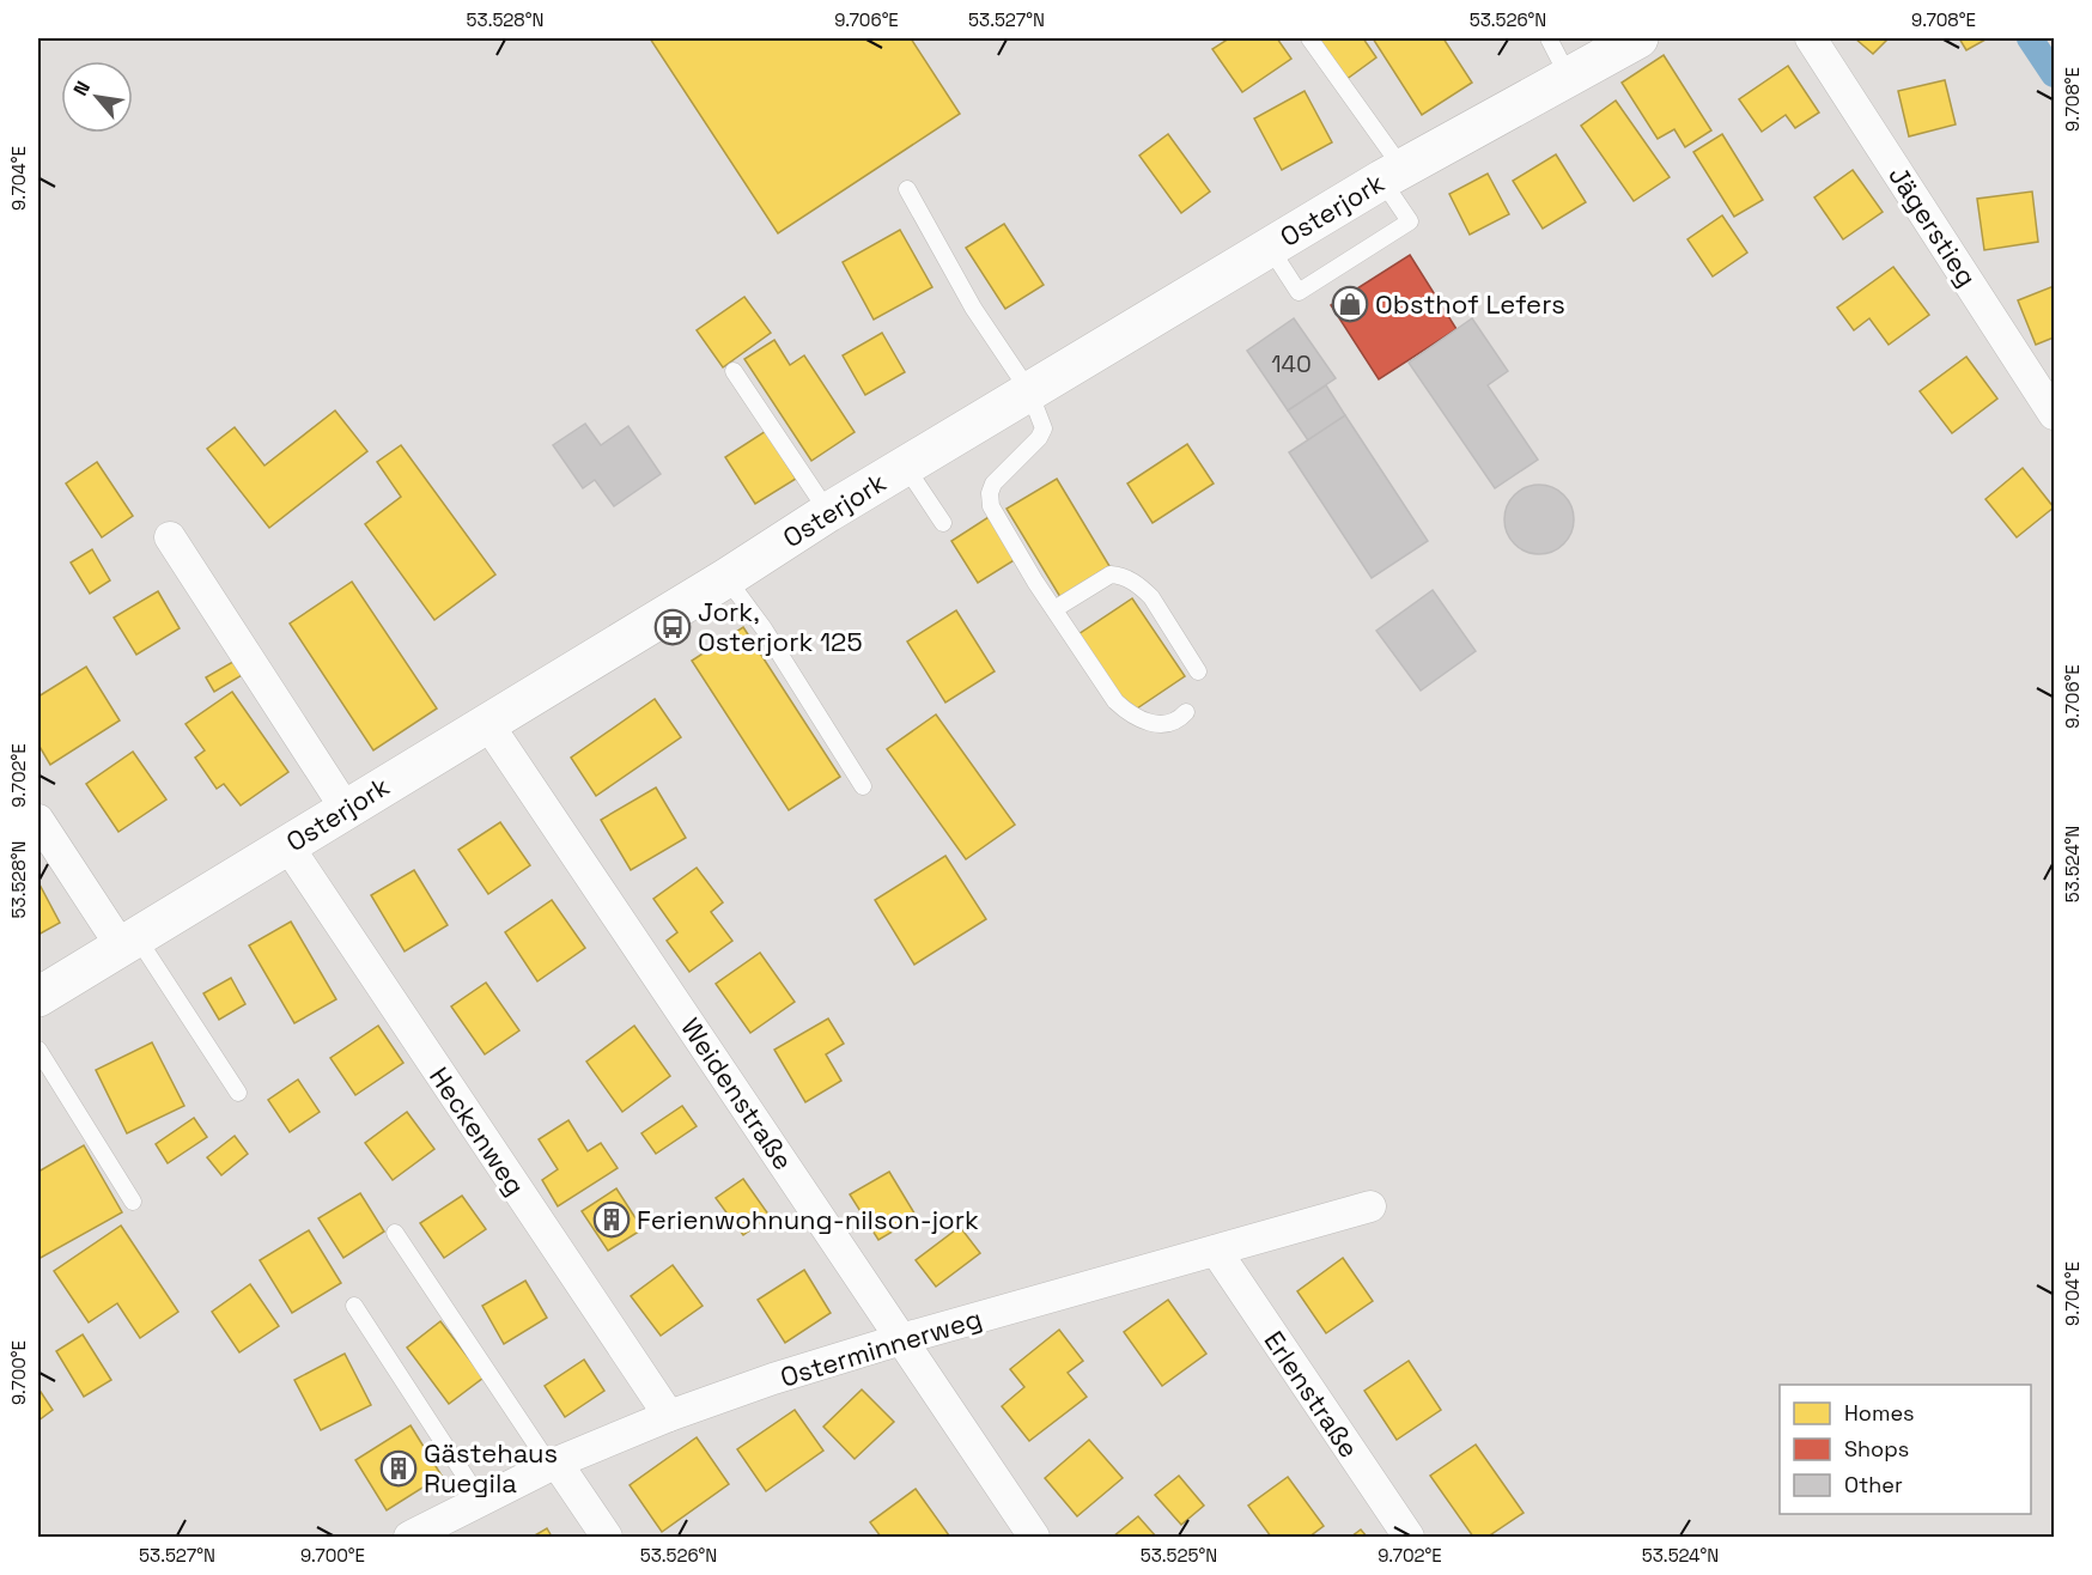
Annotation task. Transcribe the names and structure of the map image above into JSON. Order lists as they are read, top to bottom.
{
  "streets": {
    "main road": ["Osterjork"],
    "street": [
      "Jägerstieg",
      "Weidenstraße",
      "Heckenweg",
      "Osterminnerweg",
      "Erlenstraße"
    ]
  },
  "crossings": [
    ["Osterjork", "Weidenstraße"],
    ["Osterjork", "Heckenweg"],
    ["Weidenstraße", "Osterminnerweg"],
    ["Heckenweg", "Osterminnerweg"],
    ["Osterminnerweg", "Erlenstraße"]
  ],
  "places": {
    "shop": ["Obsthof Lefers"],
    "bus stop": ["Jork, Osterjork 125"],
    "building": ["Ferienwohnung-nilson-jork", "Gästehaus Ruegila"]
  },
  "house_numbers": ["140"],
  "legend": ["Homes", "Shops", "Other"],
  "north": "top left",
  "coordinates": [
    "53.528°N",
    "9.706°E",
    "53.527°N",
    "53.526°N",
    "9.708°E",
    "9.704°E",
    "9.702°E",
    "53.524°N",
    "9.700°E",
    "53.525°N"
  ]
}
